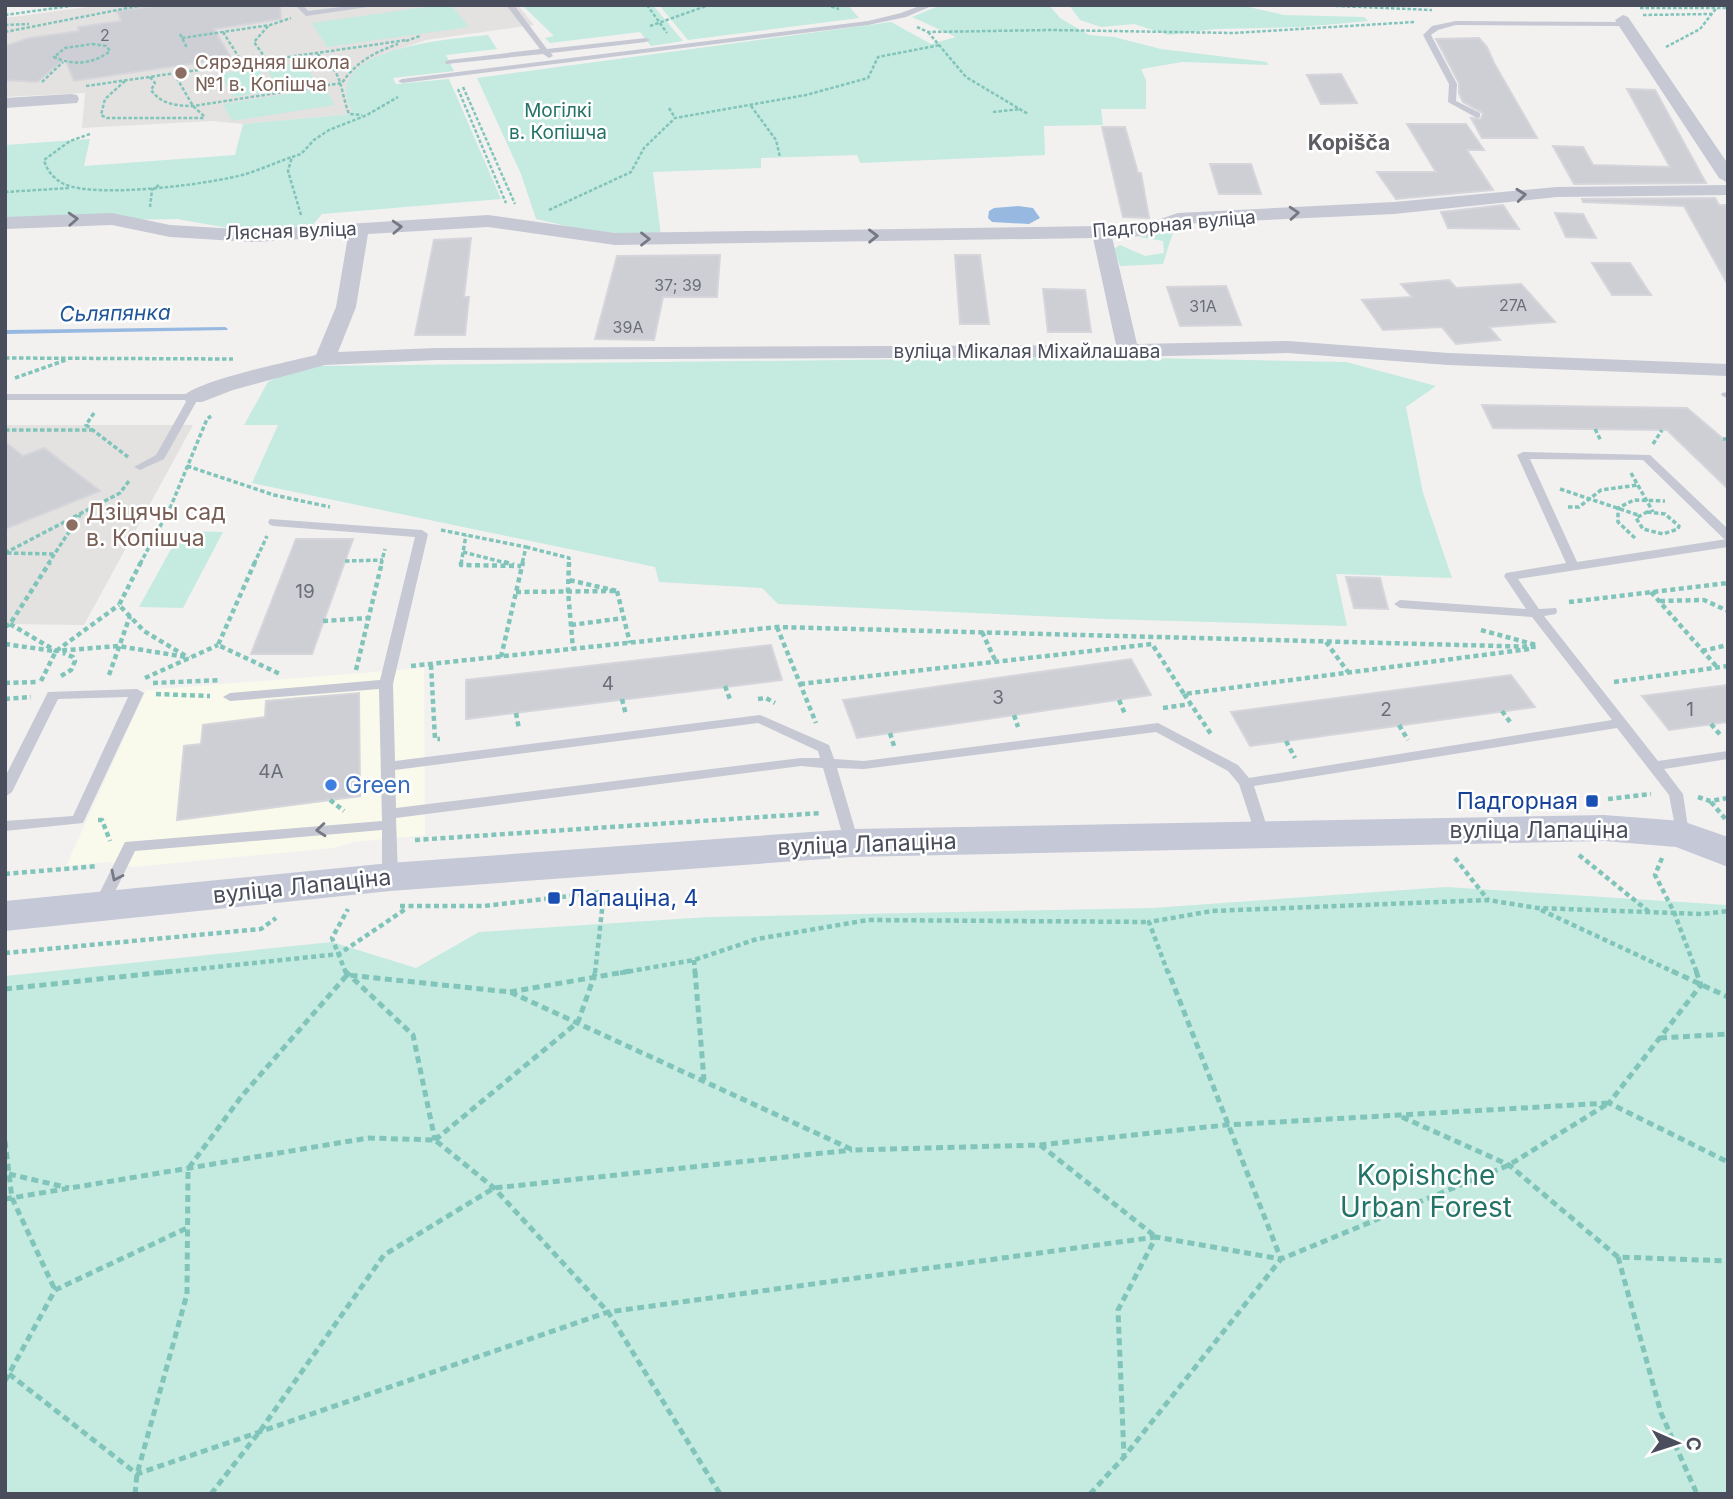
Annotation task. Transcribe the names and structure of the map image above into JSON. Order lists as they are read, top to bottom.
{
  "streets": {
    "main road": ["вуліца Лапаціна"],
    "street": ["Падгорная вуліца", "Лясная вуліца", "вуліца Мікалая Міхайлашава"]
  },
  "crossings": [
    ["Падгорная вуліца", "Лясная вуліца"]
  ],
  "one_way": ["Падгорная вуліца", "Лясная вуліца"],
  "districts": ["Kopišča"],
  "water": ["Сьляпянка"],
  "parks": ["Могілкі в. Копішча", "Kopishche Urban Forest"],
  "places": {
    "other": ["Сярэдняя школа №1 в. Копішча", "Дзіцячы сад в. Копішча", "Green"],
    "transit": ["Падгорная", "Лапаціна, 4"]
  },
  "house_numbers": [
    "2",
    "37; 39",
    "27А",
    "31А",
    "39А",
    "19",
    "4",
    "3",
    "2",
    "1",
    "4А"
  ],
  "north": "right"
}
